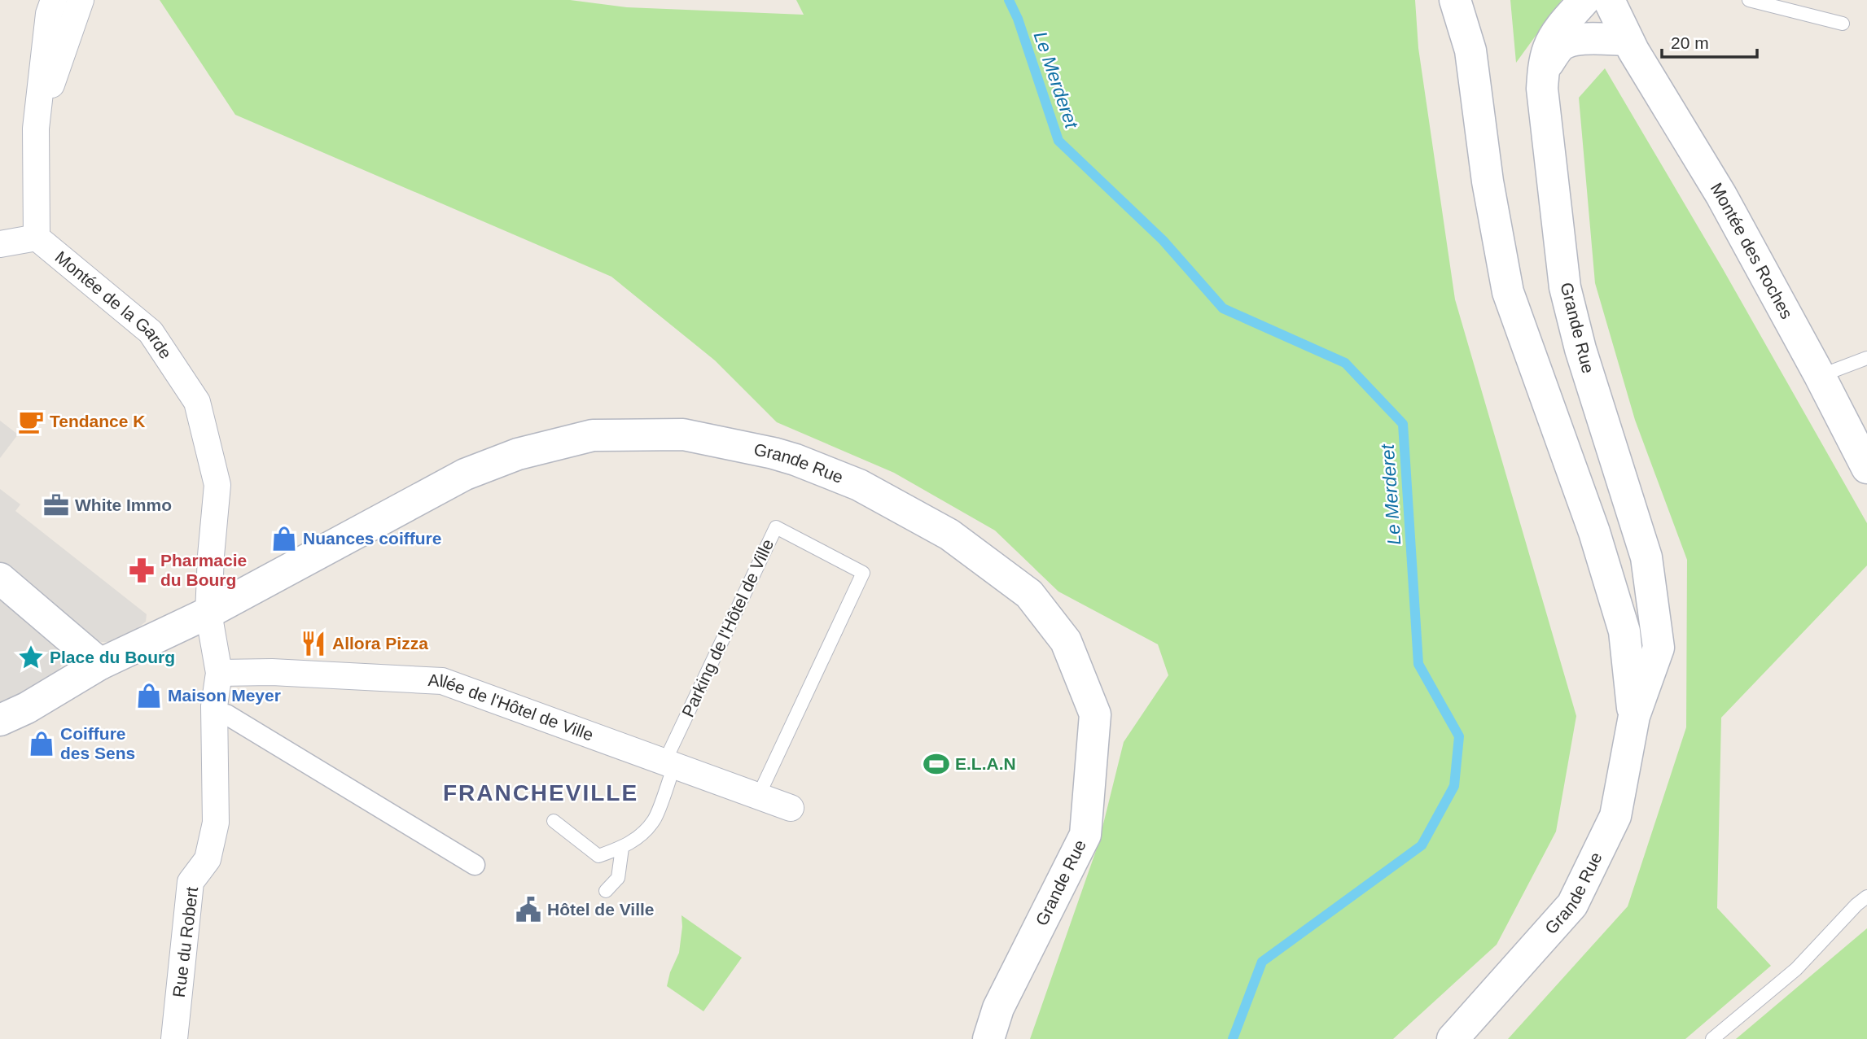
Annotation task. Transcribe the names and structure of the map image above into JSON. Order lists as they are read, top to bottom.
{
  "streets": {
    "street": [
      "Montée des Roches",
      "Montée de la Garde",
      "Grande Rue",
      "Allée de l'Hôtel de Ville",
      "Rue du Robert"
    ],
    "lane": ["Parking de l'Hôtel de Ville"]
  },
  "crossings": [
    ["Montée de la Garde", "Grande Rue"],
    ["Montée de la Garde", "Rue du Robert"],
    ["Grande Rue", "Rue du Robert"],
    ["Parking de l'Hôtel de Ville", "Allée de l'Hôtel de Ville"],
    ["Allée de l'Hôtel de Ville", "Rue du Robert"]
  ],
  "districts": ["FRANCHEVILLE"],
  "water": ["Le Merderet"],
  "places": {
    "cafe": ["Tendance K"],
    "office": ["White Immo"],
    "shop": ["Nuances coiffure", "Maison Meyer", "Coiffure des Sens"],
    "pharmacy": ["Pharmacie du Bourg"],
    "restaurant": ["Allora Pizza"],
    "place": ["Place du Bourg"],
    "sports": ["E.L.A.N"],
    "public building": ["Hôtel de Ville"]
  },
  "scale_bar": "20 m"
}
